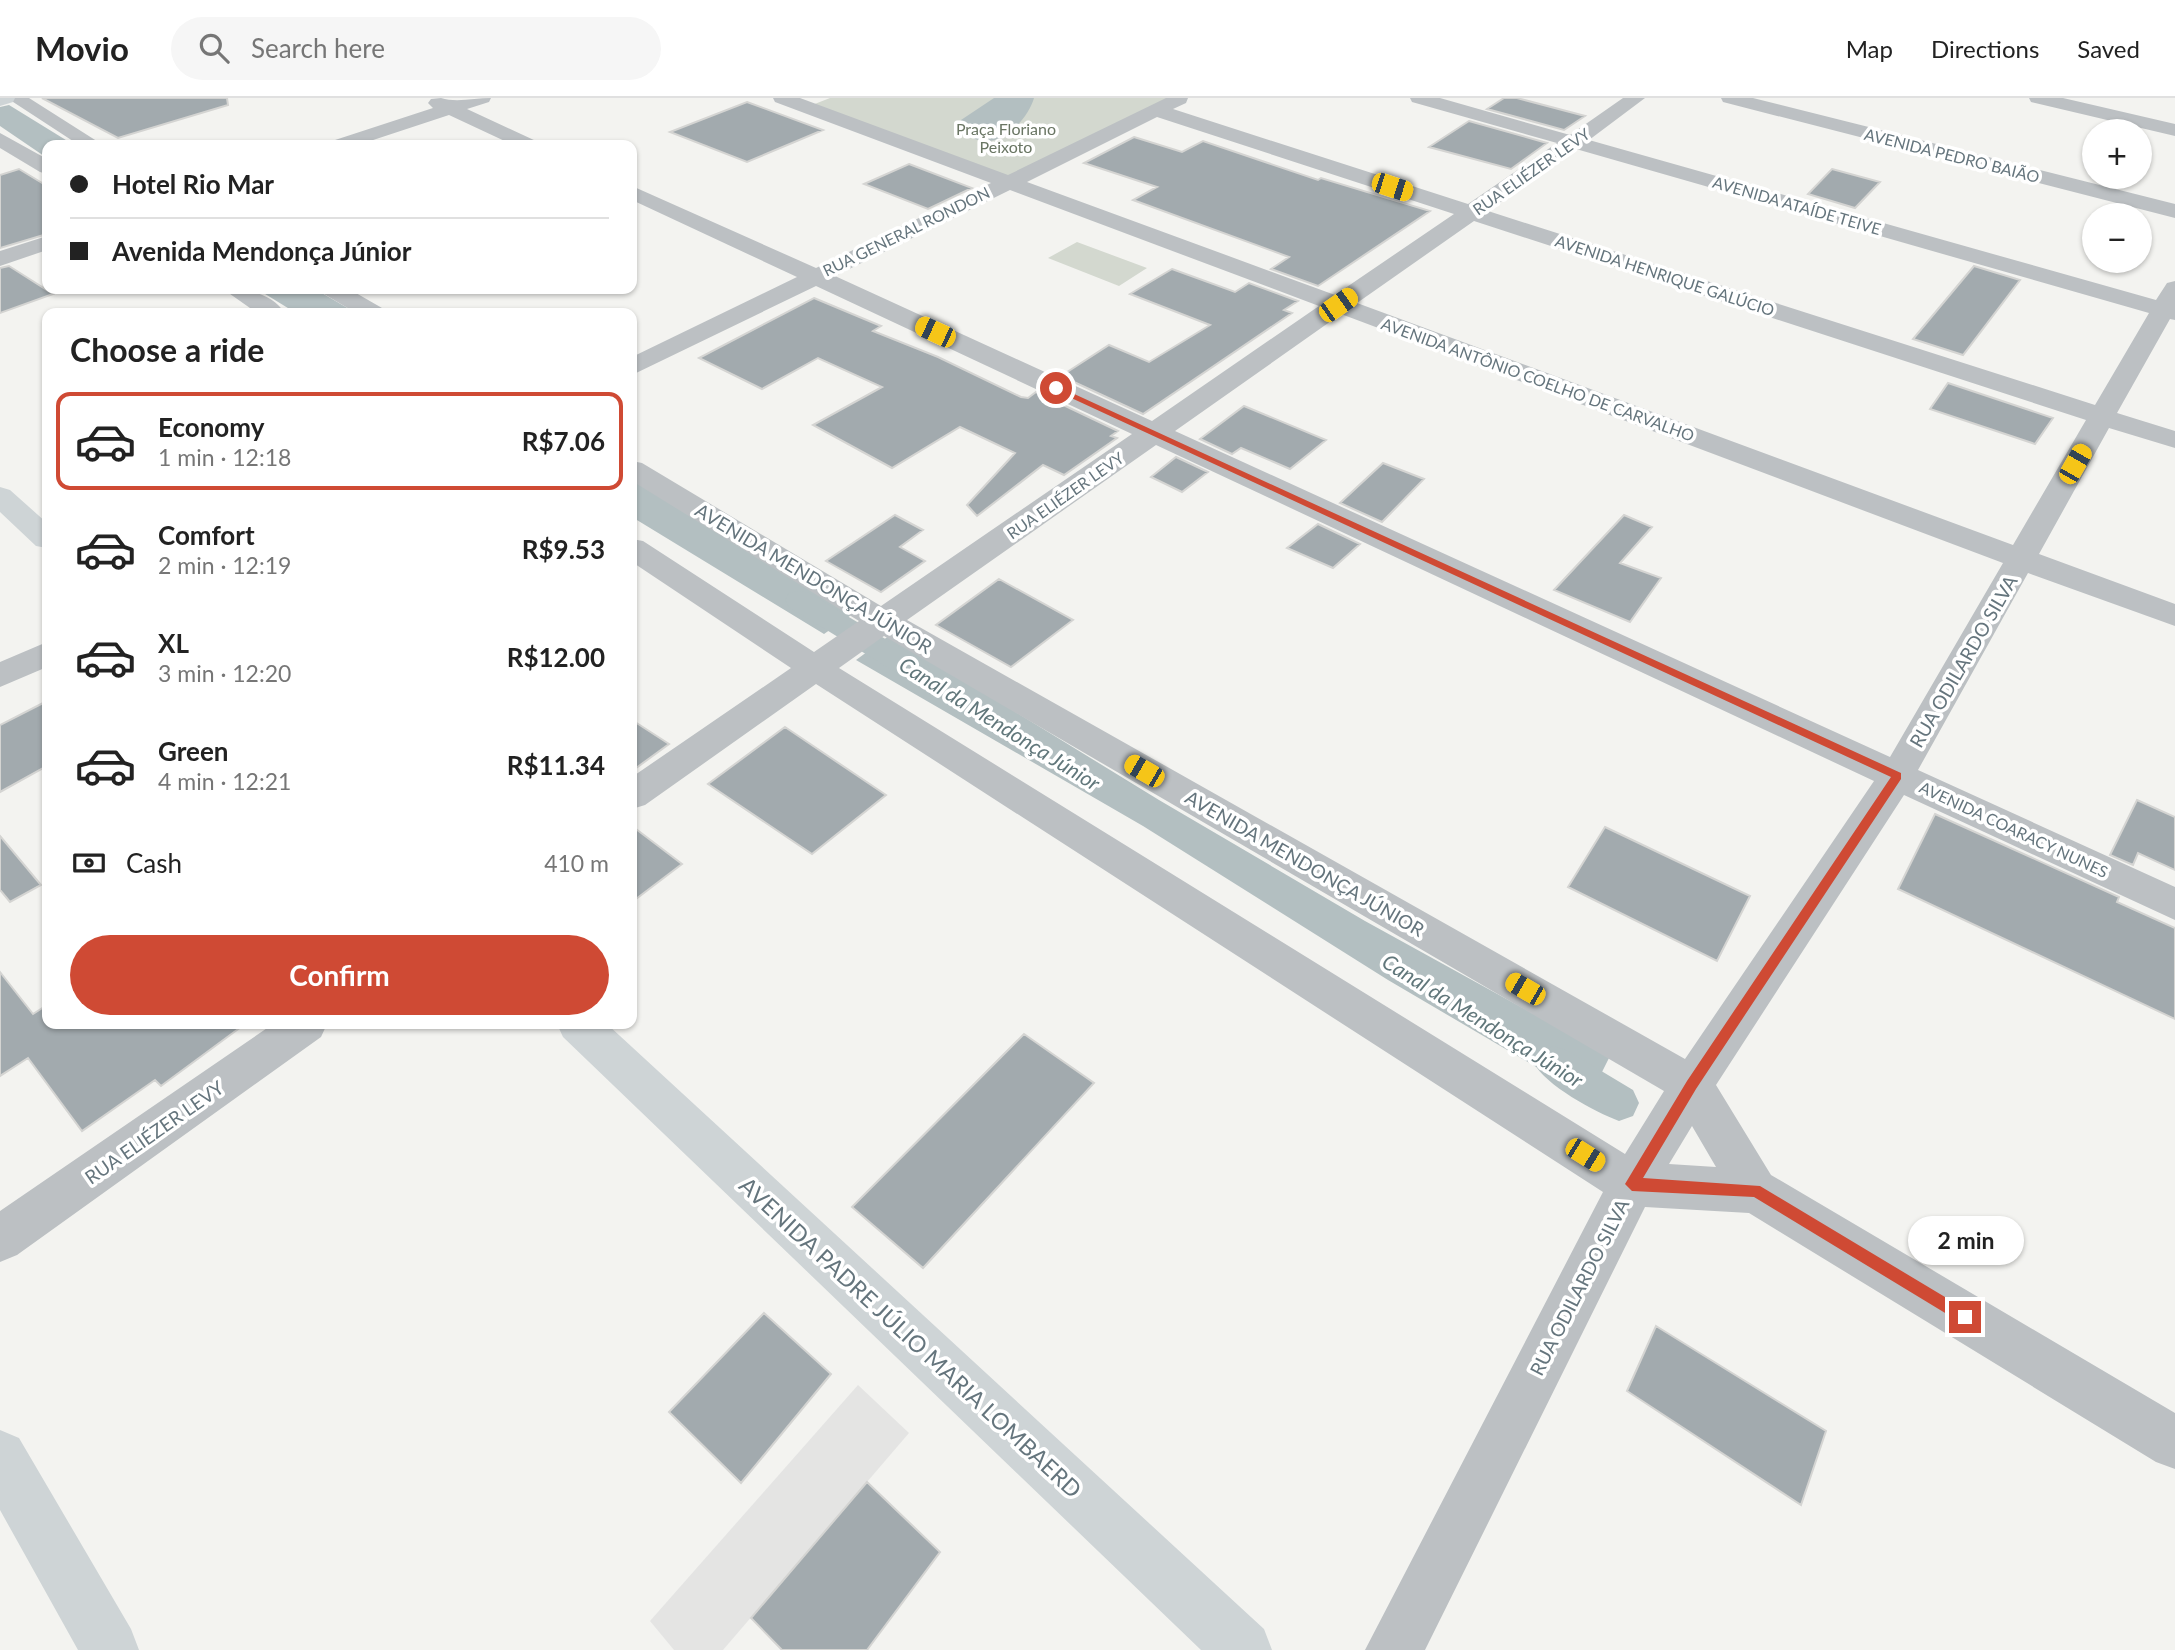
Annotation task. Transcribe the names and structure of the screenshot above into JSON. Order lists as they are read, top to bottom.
{
  "streets": {
    "main road": ["AVENIDA PADRE JÚLIO MARIA LOMBAERD"],
    "street": [
      "AVENIDA PEDRO BAIÃO",
      "RUA ELIÉZER LEVY",
      "AVENIDA ATAÍDE TEIVE",
      "RUA GENERAL RONDON",
      "AVENIDA HENRIQUE GALÚCIO",
      "AVENIDA ANTÔNIO COELHO DE CARVALHO",
      "AVENIDA MENDONÇA JÚNIOR",
      "RUA ODILARDO SILVA",
      "AVENIDA COARACY NUNES"
    ]
  },
  "crossings": [
    ["RUA ELIÉZER LEVY", "AVENIDA ATAÍDE TEIVE"],
    ["RUA ELIÉZER LEVY", "AVENIDA HENRIQUE GALÚCIO"],
    ["RUA ELIÉZER LEVY", "AVENIDA ANTÔNIO COELHO DE CARVALHO"],
    ["RUA ELIÉZER LEVY", "AVENIDA MENDONÇA JÚNIOR"],
    ["RUA ELIÉZER LEVY", "AVENIDA COARACY NUNES"],
    ["AVENIDA ATAÍDE TEIVE", "RUA ODILARDO SILVA"],
    ["RUA GENERAL RONDON", "AVENIDA HENRIQUE GALÚCIO"],
    ["RUA GENERAL RONDON", "AVENIDA ANTÔNIO COELHO DE CARVALHO"],
    ["RUA GENERAL RONDON", "AVENIDA COARACY NUNES"],
    ["AVENIDA HENRIQUE GALÚCIO", "RUA ODILARDO SILVA"],
    ["AVENIDA ANTÔNIO COELHO DE CARVALHO", "RUA ODILARDO SILVA"],
    ["AVENIDA MENDONÇA JÚNIOR", "RUA ODILARDO SILVA"],
    ["RUA ODILARDO SILVA", "AVENIDA COARACY NUNES"]
  ],
  "water": ["Canal da Mendonça Júnior"],
  "parks": ["Praça Floriano Peixoto"],
  "page": {
    "header": "Movio",
    "search": "Search here",
    "nav": ["Map", "Directions", "Saved"],
    "map_buttons": ["+", "−"],
    "banner": ["Hotel Rio Mar", "Avenida Mendonça Júnior"],
    "heading": "Choose a ride",
    "list": [
      {
        "name": "Economy",
        "note": "1 min · 12:18",
        "value": "R$7.06"
      },
      {
        "name": "Comfort",
        "note": "2 min · 12:19",
        "value": "R$9.53"
      },
      {
        "name": "XL",
        "note": "3 min · 12:20",
        "value": "R$12.00"
      },
      {
        "name": "Green",
        "note": "4 min · 12:21",
        "value": "R$11.34"
      }
    ],
    "pay": ["Cash", "410 m"],
    "buttons": "Confirm",
    "bubble": "2 min"
  }
}
